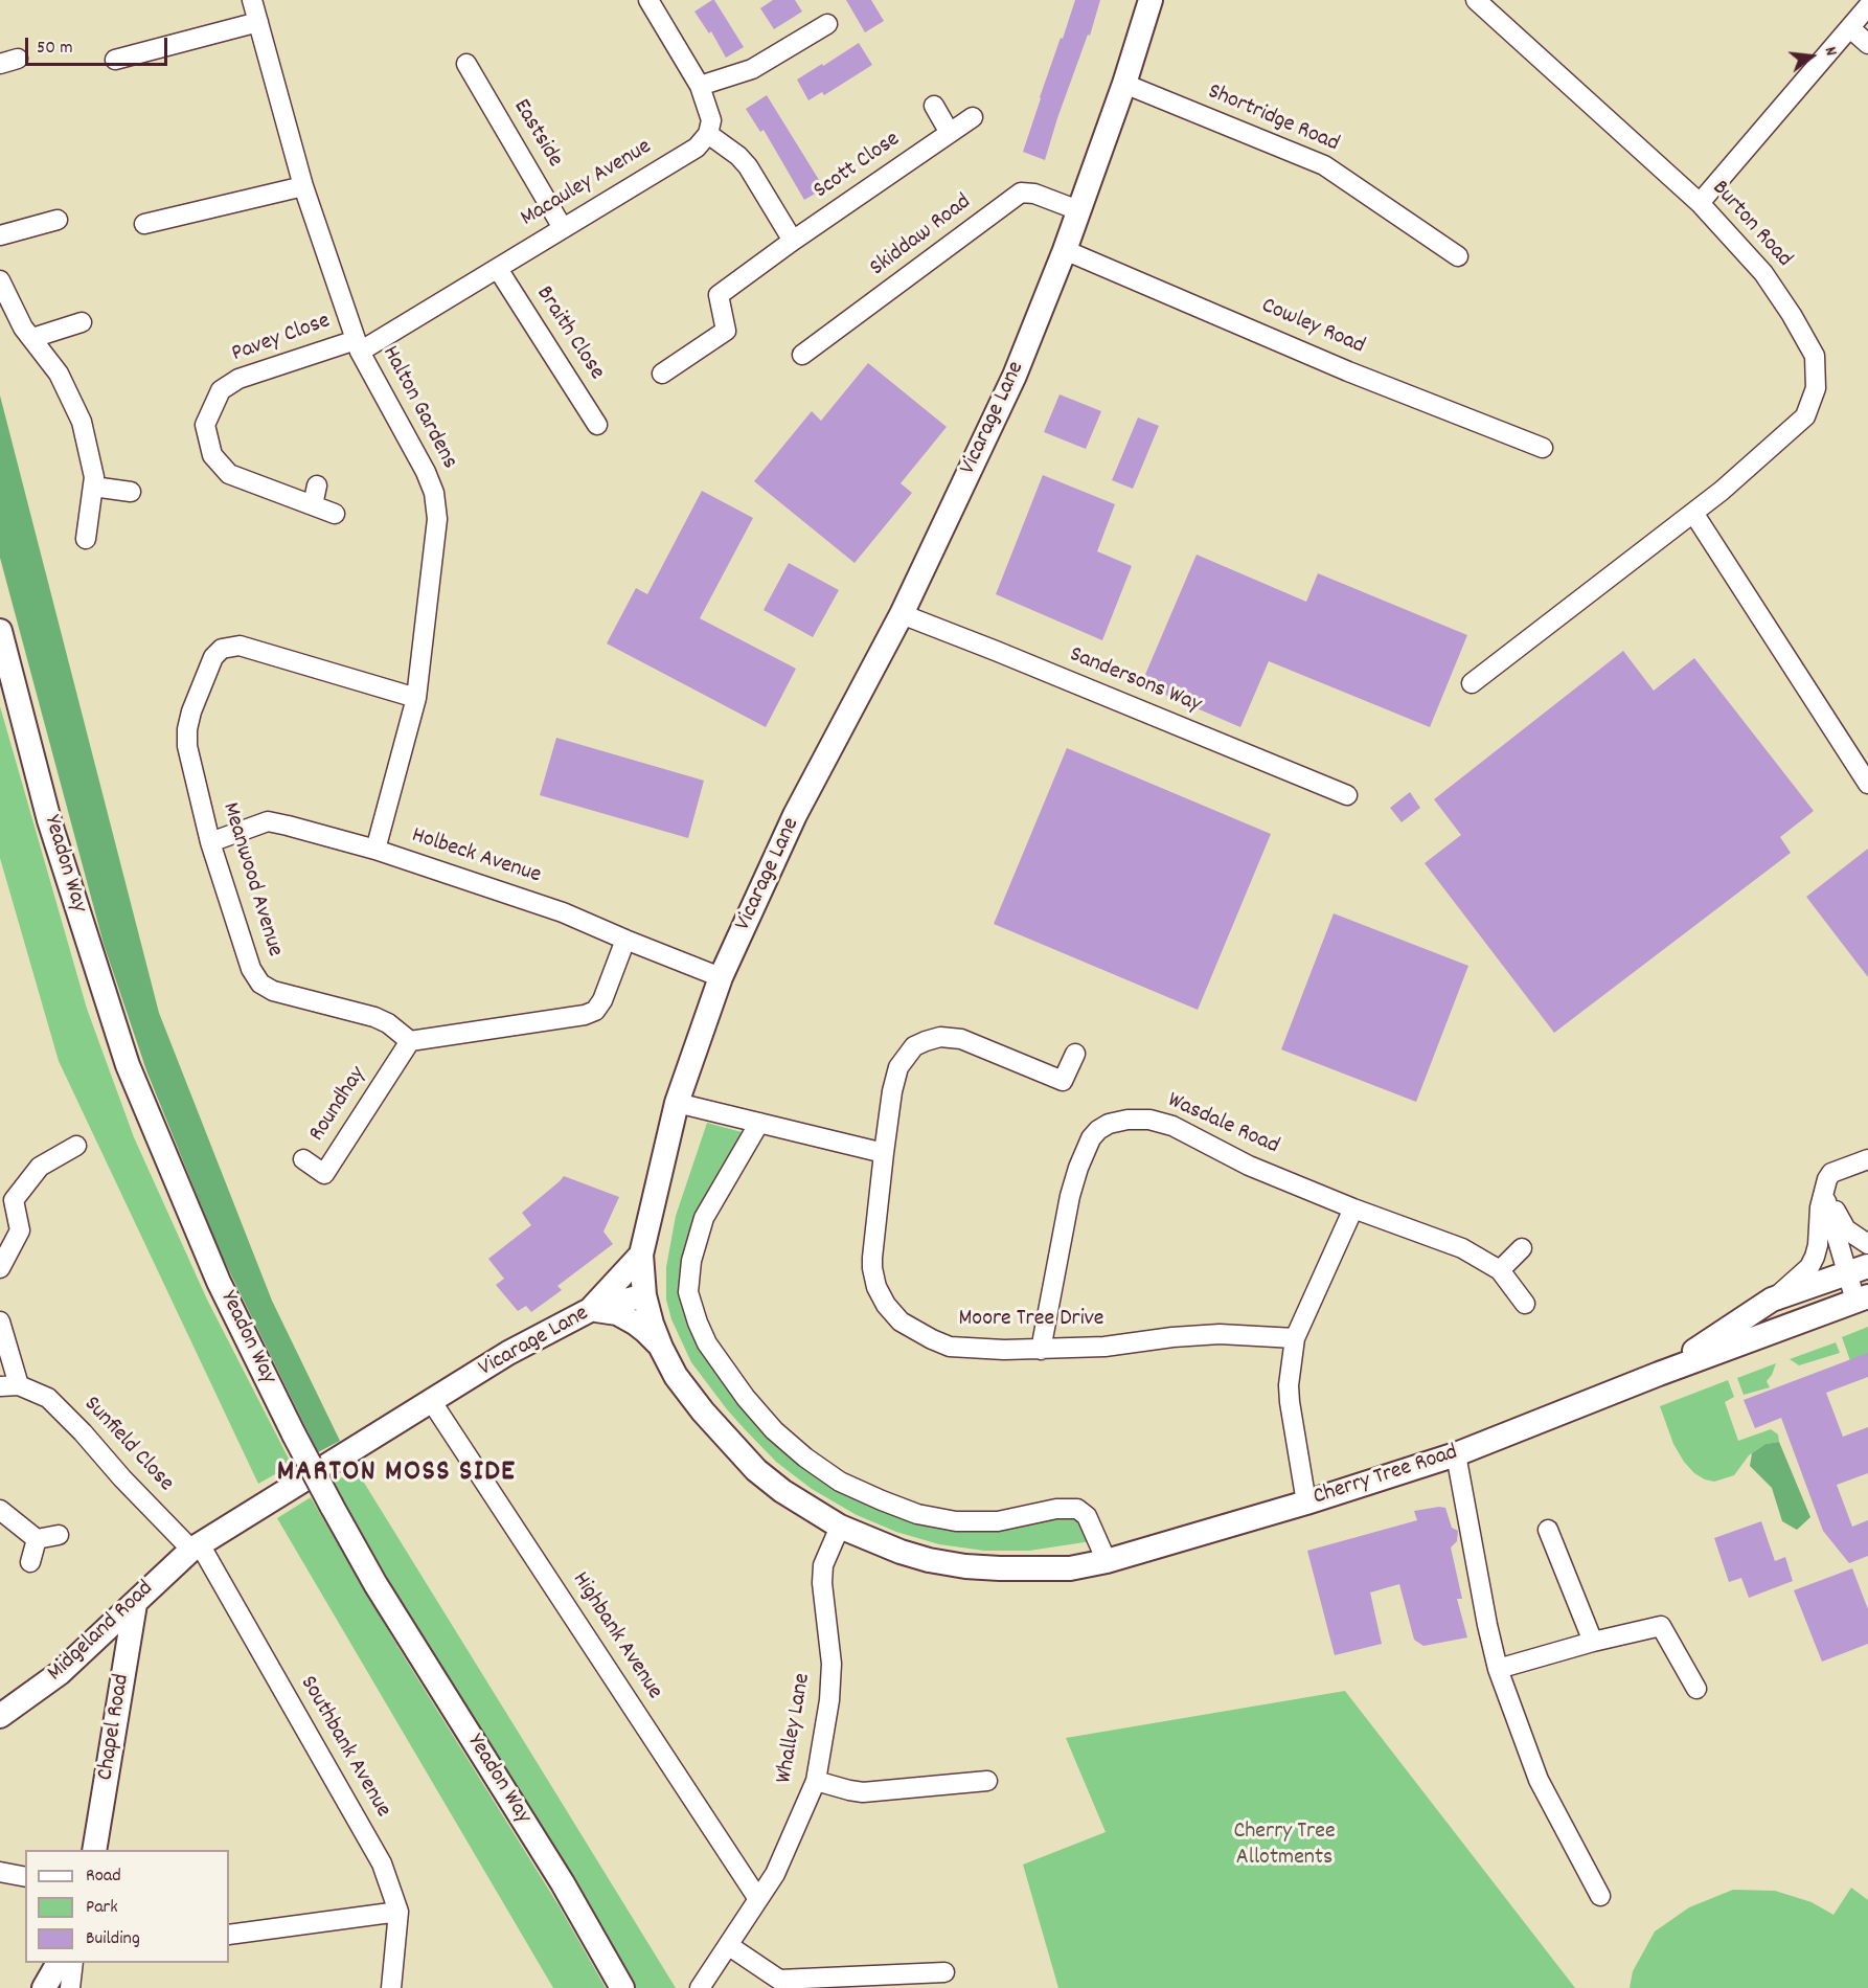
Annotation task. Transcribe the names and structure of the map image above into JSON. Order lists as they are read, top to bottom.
{
  "streets": {
    "street": [
      "Shortridge Road",
      "Eastside",
      "Scott Close",
      "Macauley Avenue",
      "Burton Road",
      "Skiddaw Road",
      "Cowley Road",
      "Braith Close",
      "Pavey Close",
      "Halton Gardens",
      "Vicarage Lane",
      "Sandersons Way",
      "Holbeck Avenue",
      "Yeadon Way",
      "Meanwood Avenue",
      "Roundhay",
      "Wasdale Road",
      "Moore Tree Drive",
      "Sunfield Close",
      "Cherry Tree Road",
      "Midgeland Road",
      "Highbank Avenue",
      "Chapel Road",
      "Whalley Lane",
      "Southbank Avenue"
    ]
  },
  "crossings": [
    ["Shortridge Road", "Vicarage Lane"],
    ["Eastside", "Macauley Avenue"],
    ["Macauley Avenue", "Braith Close"],
    ["Macauley Avenue", "Pavey Close"],
    ["Macauley Avenue", "Halton Gardens"],
    ["Skiddaw Road", "Vicarage Lane"],
    ["Cowley Road", "Vicarage Lane"],
    ["Pavey Close", "Halton Gardens"],
    ["Halton Gardens", "Holbeck Avenue"],
    ["Halton Gardens", "Meanwood Avenue"],
    ["Vicarage Lane", "Sandersons Way"],
    ["Vicarage Lane", "Holbeck Avenue"],
    ["Vicarage Lane", "Sunfield Close"],
    ["Vicarage Lane", "Cherry Tree Road"],
    ["Vicarage Lane", "Midgeland Road"],
    ["Vicarage Lane", "Highbank Avenue"],
    ["Vicarage Lane", "Southbank Avenue"],
    ["Holbeck Avenue", "Meanwood Avenue"],
    ["Meanwood Avenue", "Roundhay"],
    ["Wasdale Road", "Moore Tree Drive"],
    ["Sunfield Close", "Midgeland Road"],
    ["Sunfield Close", "Southbank Avenue"],
    ["Cherry Tree Road", "Whalley Lane"],
    ["Midgeland Road", "Chapel Road"],
    ["Midgeland Road", "Southbank Avenue"],
    ["Highbank Avenue", "Whalley Lane"]
  ],
  "districts": ["MARTON MOSS SIDE"],
  "parks": ["Cherry Tree Allotments"],
  "legend": ["Road", "Park", "Building"],
  "scale_bar": "50 m",
  "north": "right"
}
